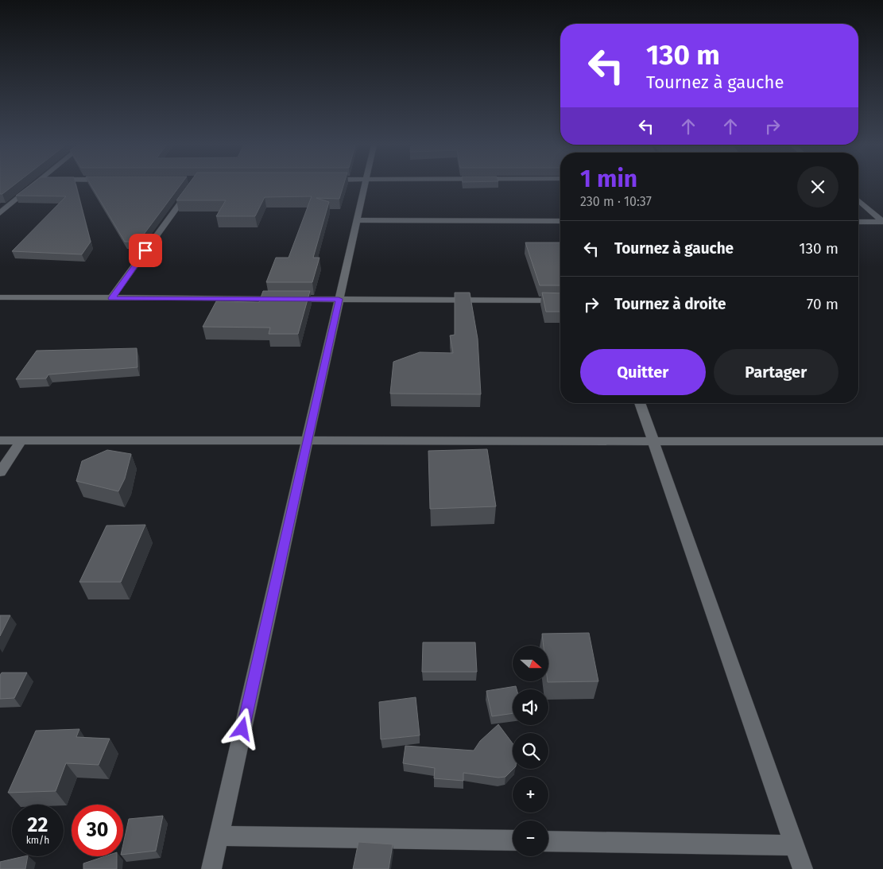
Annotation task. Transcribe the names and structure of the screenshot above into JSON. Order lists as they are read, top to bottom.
{
  "north": "right",
  "page": {
    "turn": ["130 m", "Tournez à gauche"],
    "heading": ["1 min", "230 m · 10:37"],
    "list": [
      {
        "name": "Tournez à gauche",
        "value": "130 m"
      },
      {
        "name": "Tournez à droite",
        "value": "70 m"
      }
    ],
    "buttons": ["Quitter", "Partager"],
    "map_buttons": ["+", "−"],
    "speed": "22 km/h",
    "limit": "30"
  }
}
